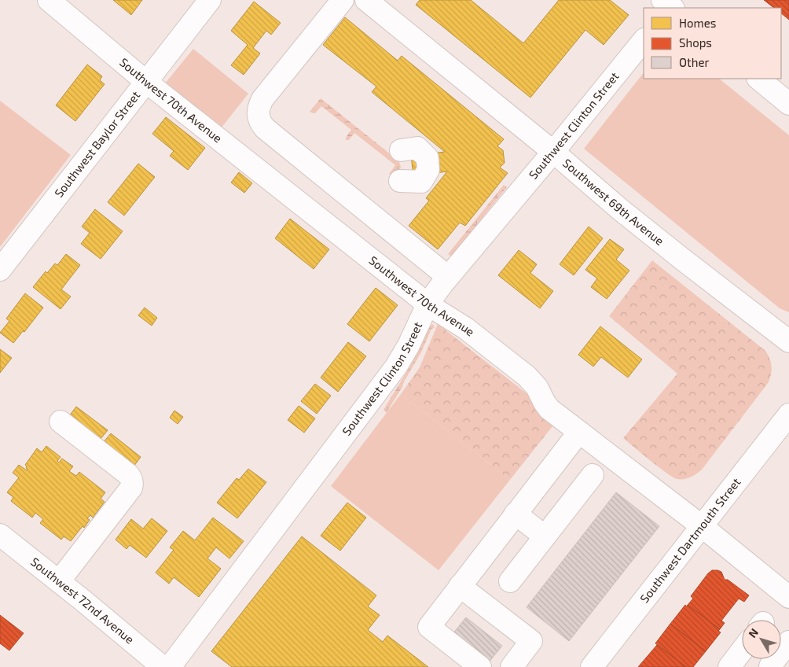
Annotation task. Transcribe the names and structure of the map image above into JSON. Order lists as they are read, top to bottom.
{
  "streets": {
    "street": [
      "Southwest 70th Avenue",
      "Southwest Clinton Street",
      "Southwest Baylor Street",
      "Southwest 69th Avenue",
      "Southwest Dartmouth Street",
      "Southwest 72nd Avenue"
    ]
  },
  "crossings": [
    ["Southwest 70th Avenue", "Southwest Clinton Street"],
    ["Southwest 70th Avenue", "Southwest Baylor Street"],
    ["Southwest 70th Avenue", "Southwest Dartmouth Street"],
    ["Southwest Clinton Street", "Southwest 69th Avenue"]
  ],
  "legend": ["Homes", "Shops", "Other"],
  "north": "top left"
}
